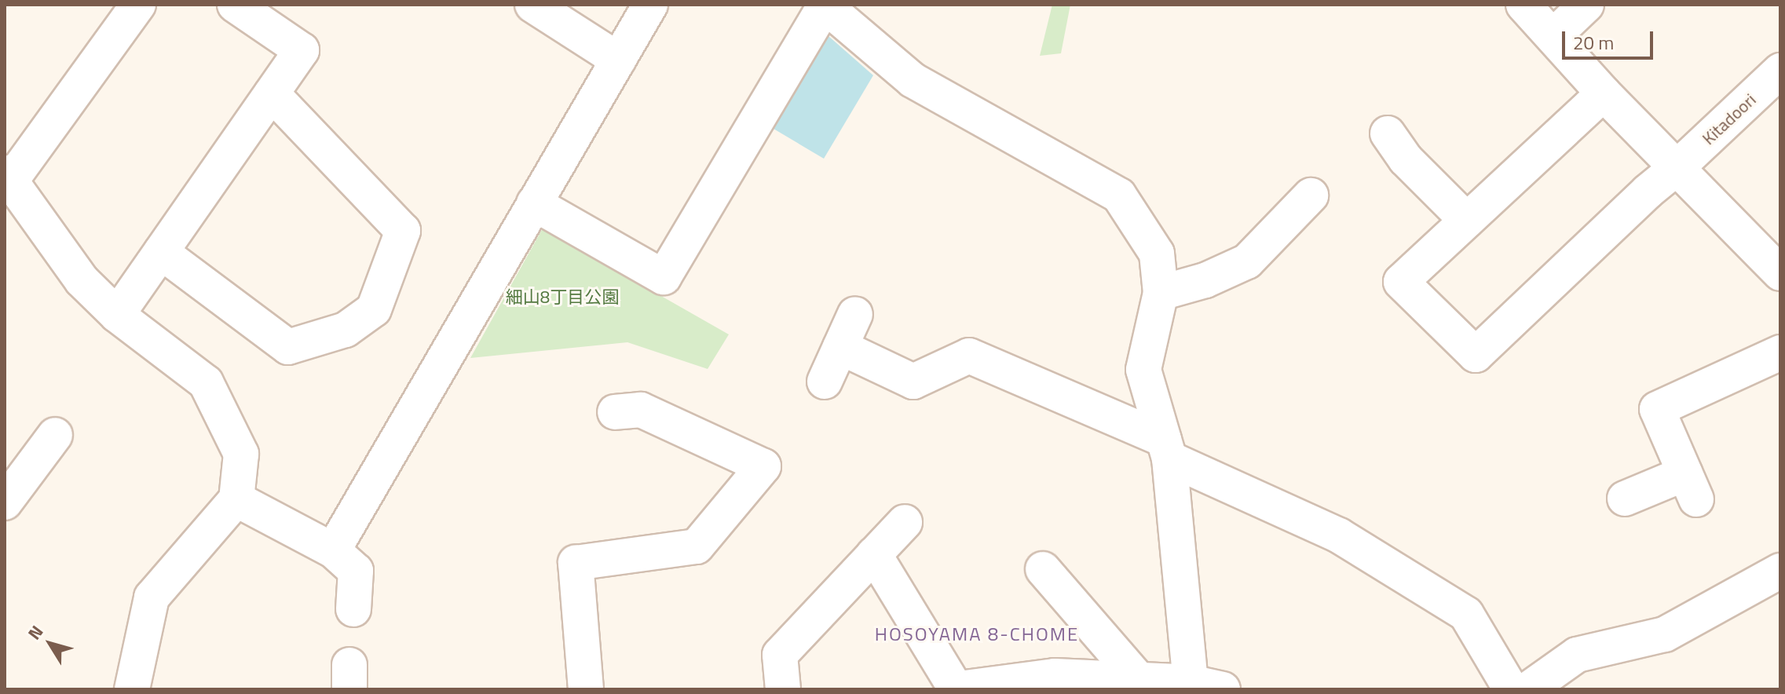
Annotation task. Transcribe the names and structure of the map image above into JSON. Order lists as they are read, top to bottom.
{
  "streets": {
    "street": ["Kitadoori"]
  },
  "districts": ["HOSOYAMA 8-CHOME"],
  "parks": ["細山8丁目公園"],
  "scale_bar": "20 m",
  "north": "top left"
}
